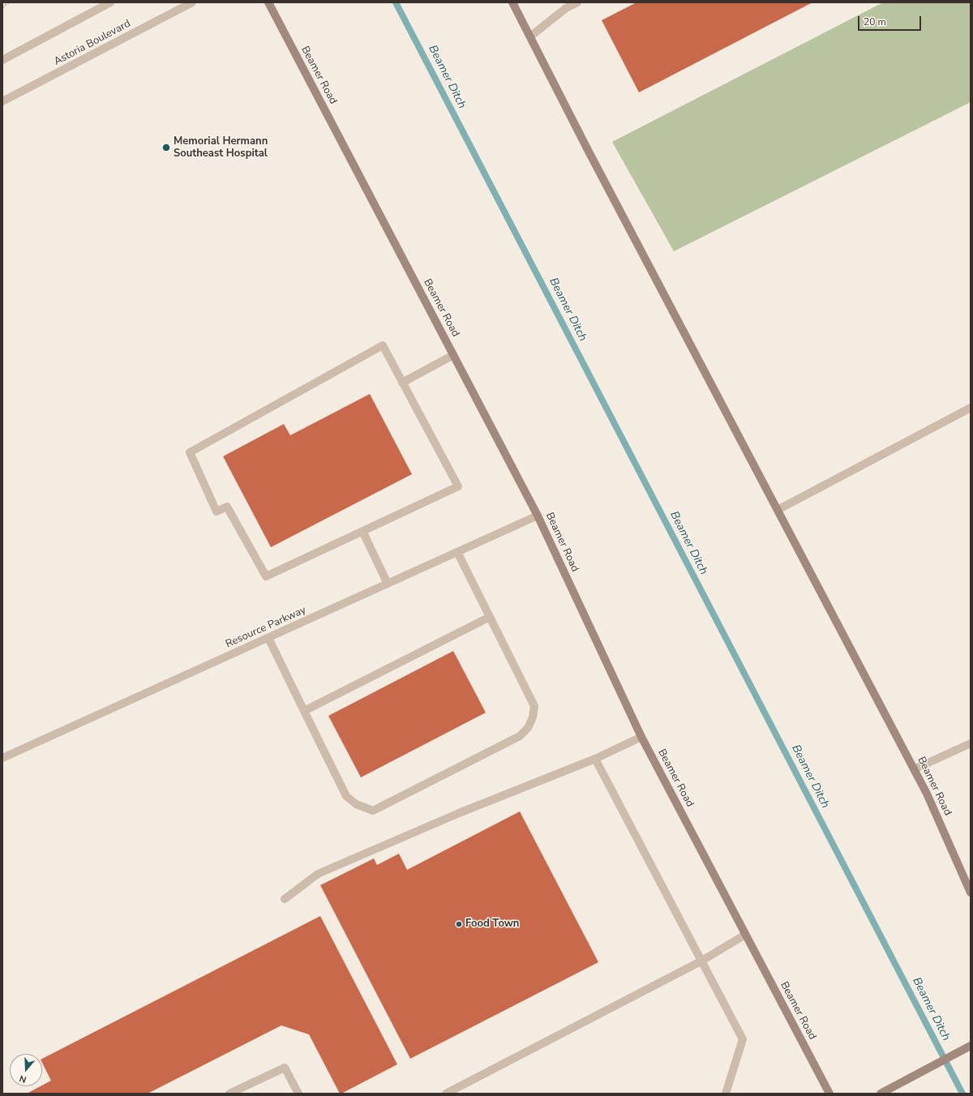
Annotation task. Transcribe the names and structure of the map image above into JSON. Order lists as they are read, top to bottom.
{
  "streets": {
    "main road": ["Beamer Road"],
    "street": ["Astoria Boulevard", "Resource Parkway"]
  },
  "crossings": [
    ["Beamer Road", "Resource Parkway"]
  ],
  "water": ["Beamer Ditch"],
  "places": ["Memorial Hermann Southeast Hospital", "Food Town"],
  "scale_bar": "20 m",
  "north": "bottom"
}
